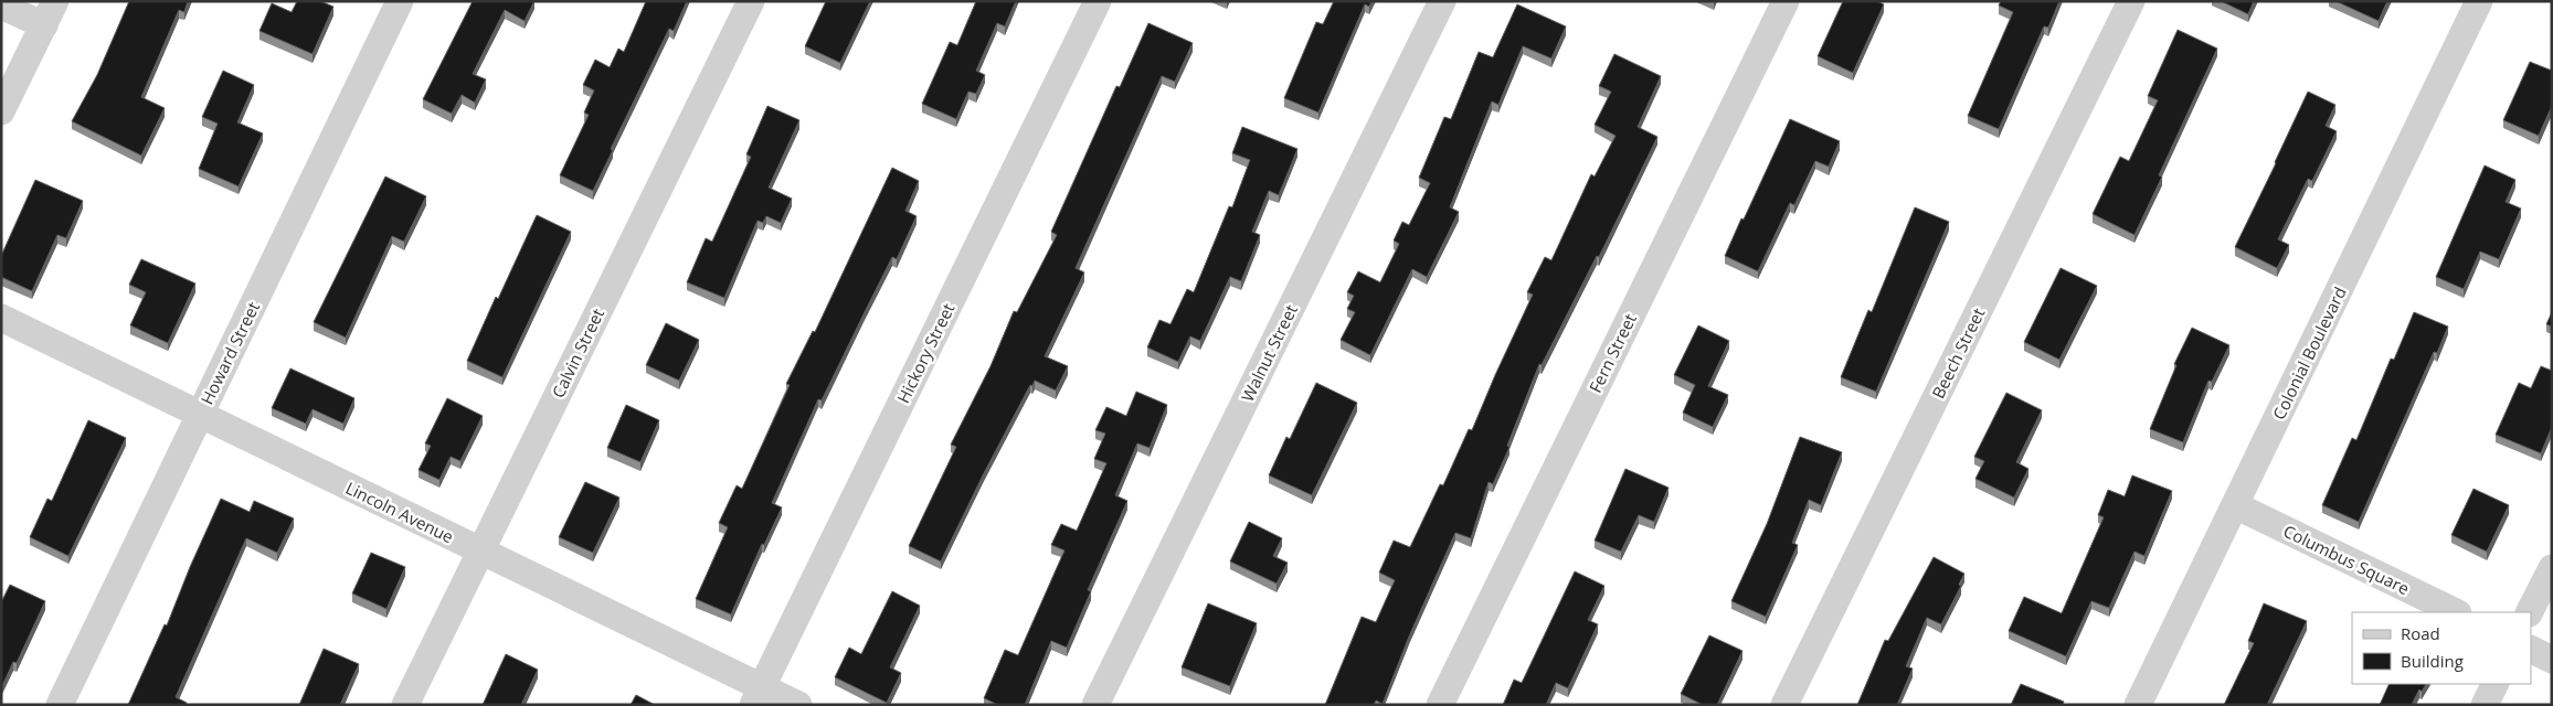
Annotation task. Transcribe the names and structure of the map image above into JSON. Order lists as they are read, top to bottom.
{
  "streets": {
    "street": [
      "Howard Street",
      "Calvin Street",
      "Hickory Street",
      "Walnut Street",
      "Fern Street",
      "Beech Street",
      "Colonial Boulevard",
      "Lincoln Avenue",
      "Columbus Square"
    ]
  },
  "crossings": [
    ["Howard Street", "Lincoln Avenue"],
    ["Calvin Street", "Lincoln Avenue"],
    ["Hickory Street", "Lincoln Avenue"],
    ["Colonial Boulevard", "Columbus Square"]
  ],
  "legend": ["Road", "Building"]
}
